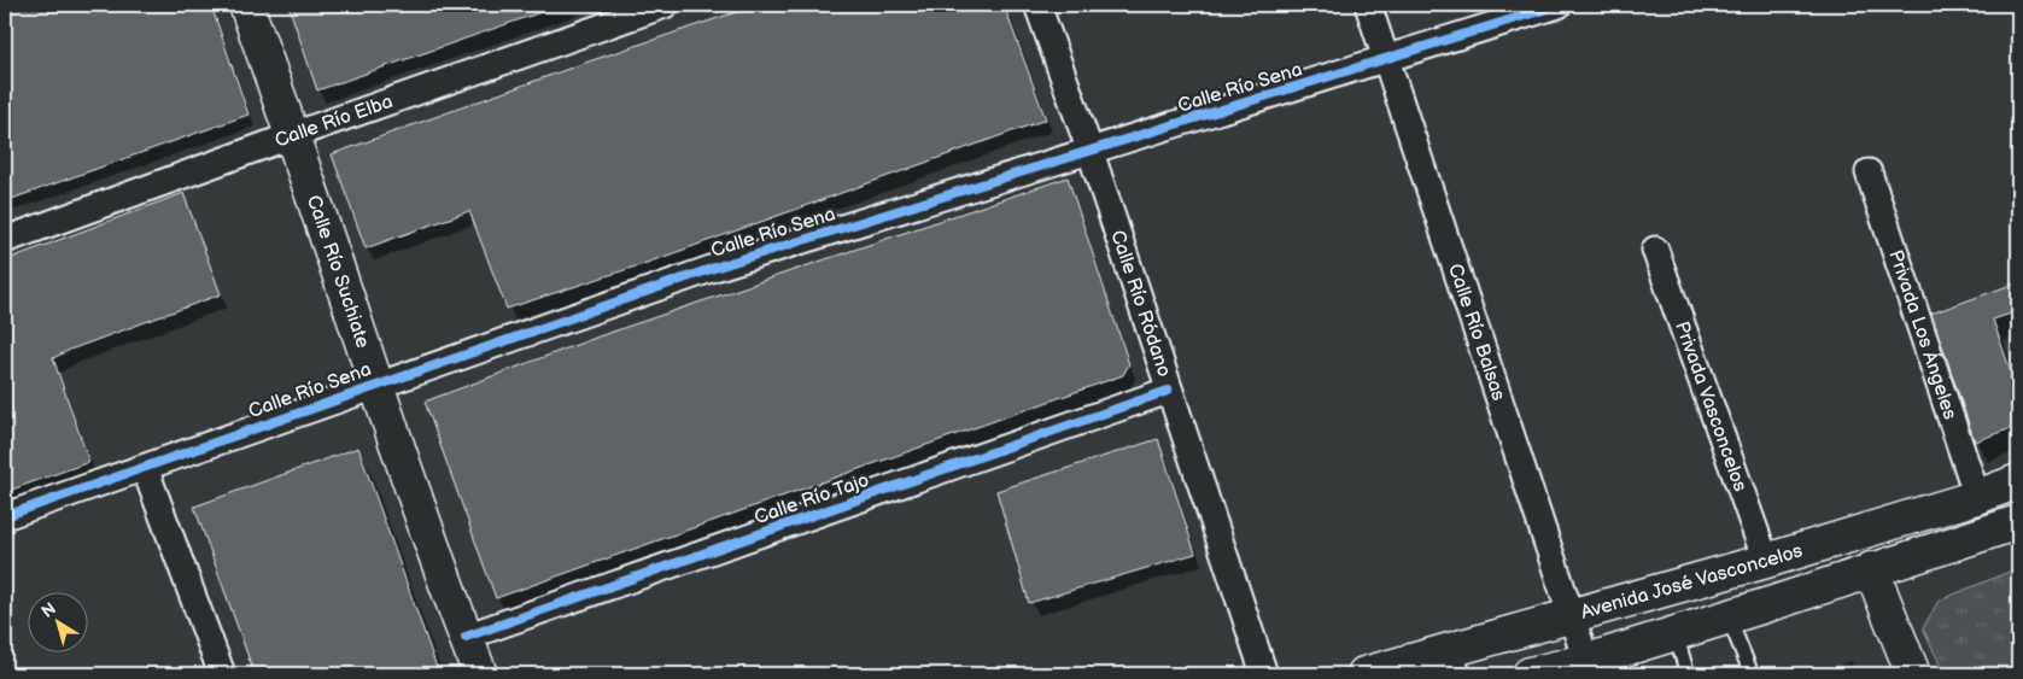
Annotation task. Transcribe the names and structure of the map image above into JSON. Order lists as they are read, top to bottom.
{
  "streets": {
    "main road": ["Calle Río Suchiate", "Avenida José Vasconcelos"],
    "street": [
      "Calle Río Sena",
      "Calle Río Elba",
      "Calle Río Ródano",
      "Calle Río Balsas",
      "Privada Los Ángeles",
      "Privada Vasconcelos",
      "Calle Río Tajo"
    ]
  },
  "crossings": [
    ["Calle Río Sena", "Calle Río Suchiate"],
    ["Calle Río Sena", "Calle Río Ródano"],
    ["Calle Río Sena", "Calle Río Balsas"],
    ["Calle Río Elba", "Calle Río Suchiate"],
    ["Calle Río Suchiate", "Calle Río Tajo"],
    ["Calle Río Ródano", "Calle Río Tajo"],
    ["Calle Río Balsas", "Avenida José Vasconcelos"],
    ["Privada Los Ángeles", "Avenida José Vasconcelos"],
    ["Privada Vasconcelos", "Avenida José Vasconcelos"]
  ],
  "north": "top left"
}
